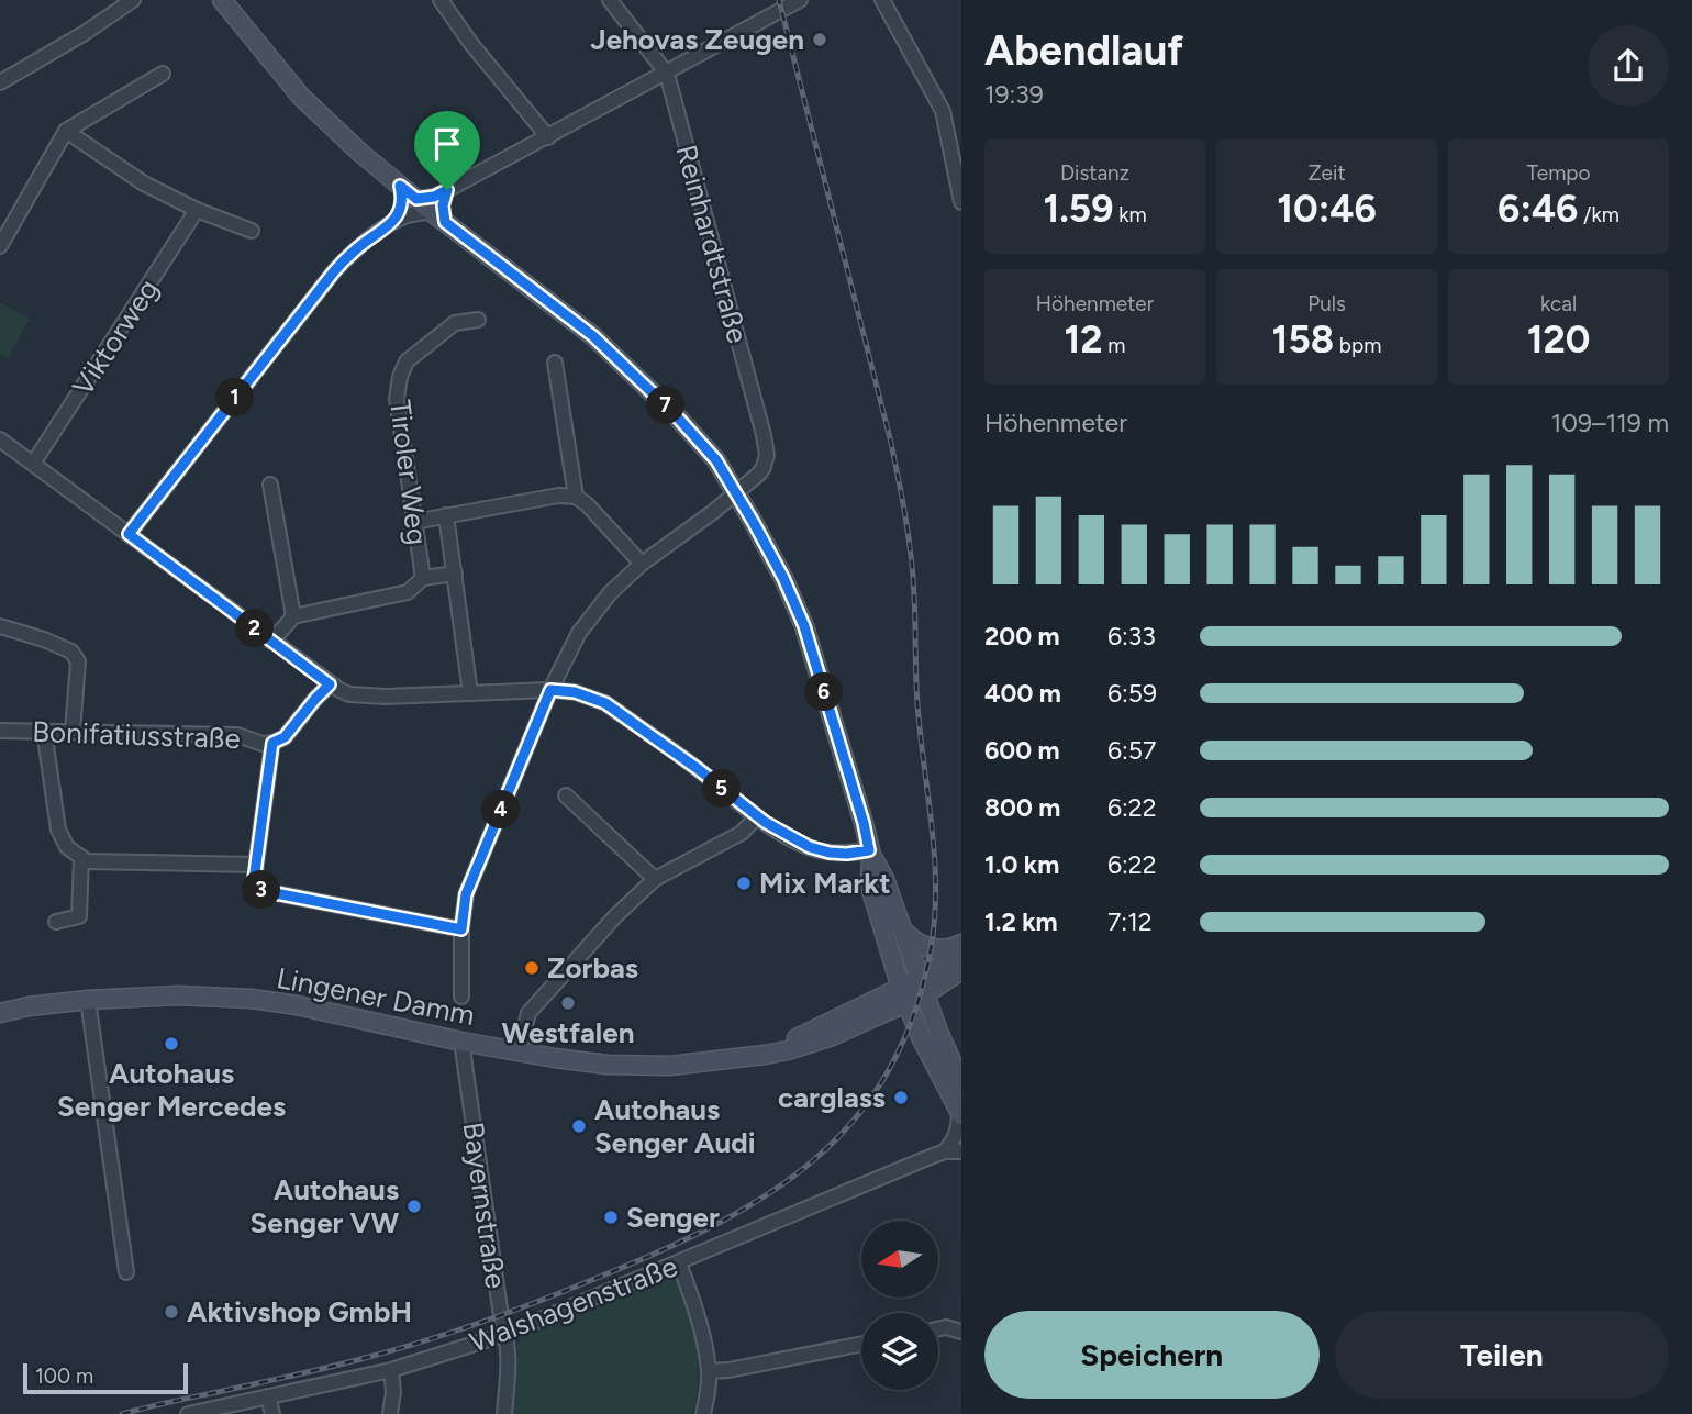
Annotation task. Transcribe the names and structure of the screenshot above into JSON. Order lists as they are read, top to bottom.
{
  "streets": {
    "main road": ["Lingener Damm"],
    "street": [
      "Reinhardtstraße",
      "Viktorweg",
      "Tiroler Weg",
      "Bonifatiusstraße",
      "Bayernstraße",
      "Walshagenstraße"
    ]
  },
  "crossings": [
    ["Lingener Damm", "Bayernstraße"],
    ["Bayernstraße", "Walshagenstraße"]
  ],
  "places": [
    "Jehovas Zeugen",
    "Mix Markt",
    "Zorbas",
    "Westfalen",
    "Autohaus Senger Mercedes",
    "carglass",
    "Autohaus Senger Audi",
    "Autohaus Senger VW",
    "Senger",
    "Aktivshop GmbH"
  ],
  "scale_bar": "100 m",
  "north": "left",
  "page": {
    "heading": ["Abendlauf", "19:39"],
    "stats": [
      ["Distanz", "1.59 km"],
      ["Zeit", "10:46"],
      ["Tempo", "6:46 /km"],
      ["Höhenmeter", "12 m"],
      ["Puls", "158 bpm"],
      ["kcal", "120"]
    ],
    "pins": [
      "1",
      "7",
      "2",
      "6",
      "5",
      "4",
      "3"
    ],
    "chart": ["Höhenmeter", "109–119 m"],
    "list": [
      {
        "name": "200 m",
        "note": "6:33"
      },
      {
        "name": "400 m",
        "note": "6:59"
      },
      {
        "name": "600 m",
        "note": "6:57"
      },
      {
        "name": "800 m",
        "note": "6:22"
      },
      {
        "name": "1.0 km",
        "note": "6:22"
      },
      {
        "name": "1.2 km",
        "note": "7:12"
      }
    ],
    "buttons": ["Speichern", "Teilen"],
    "scale": "100 m"
  }
}
